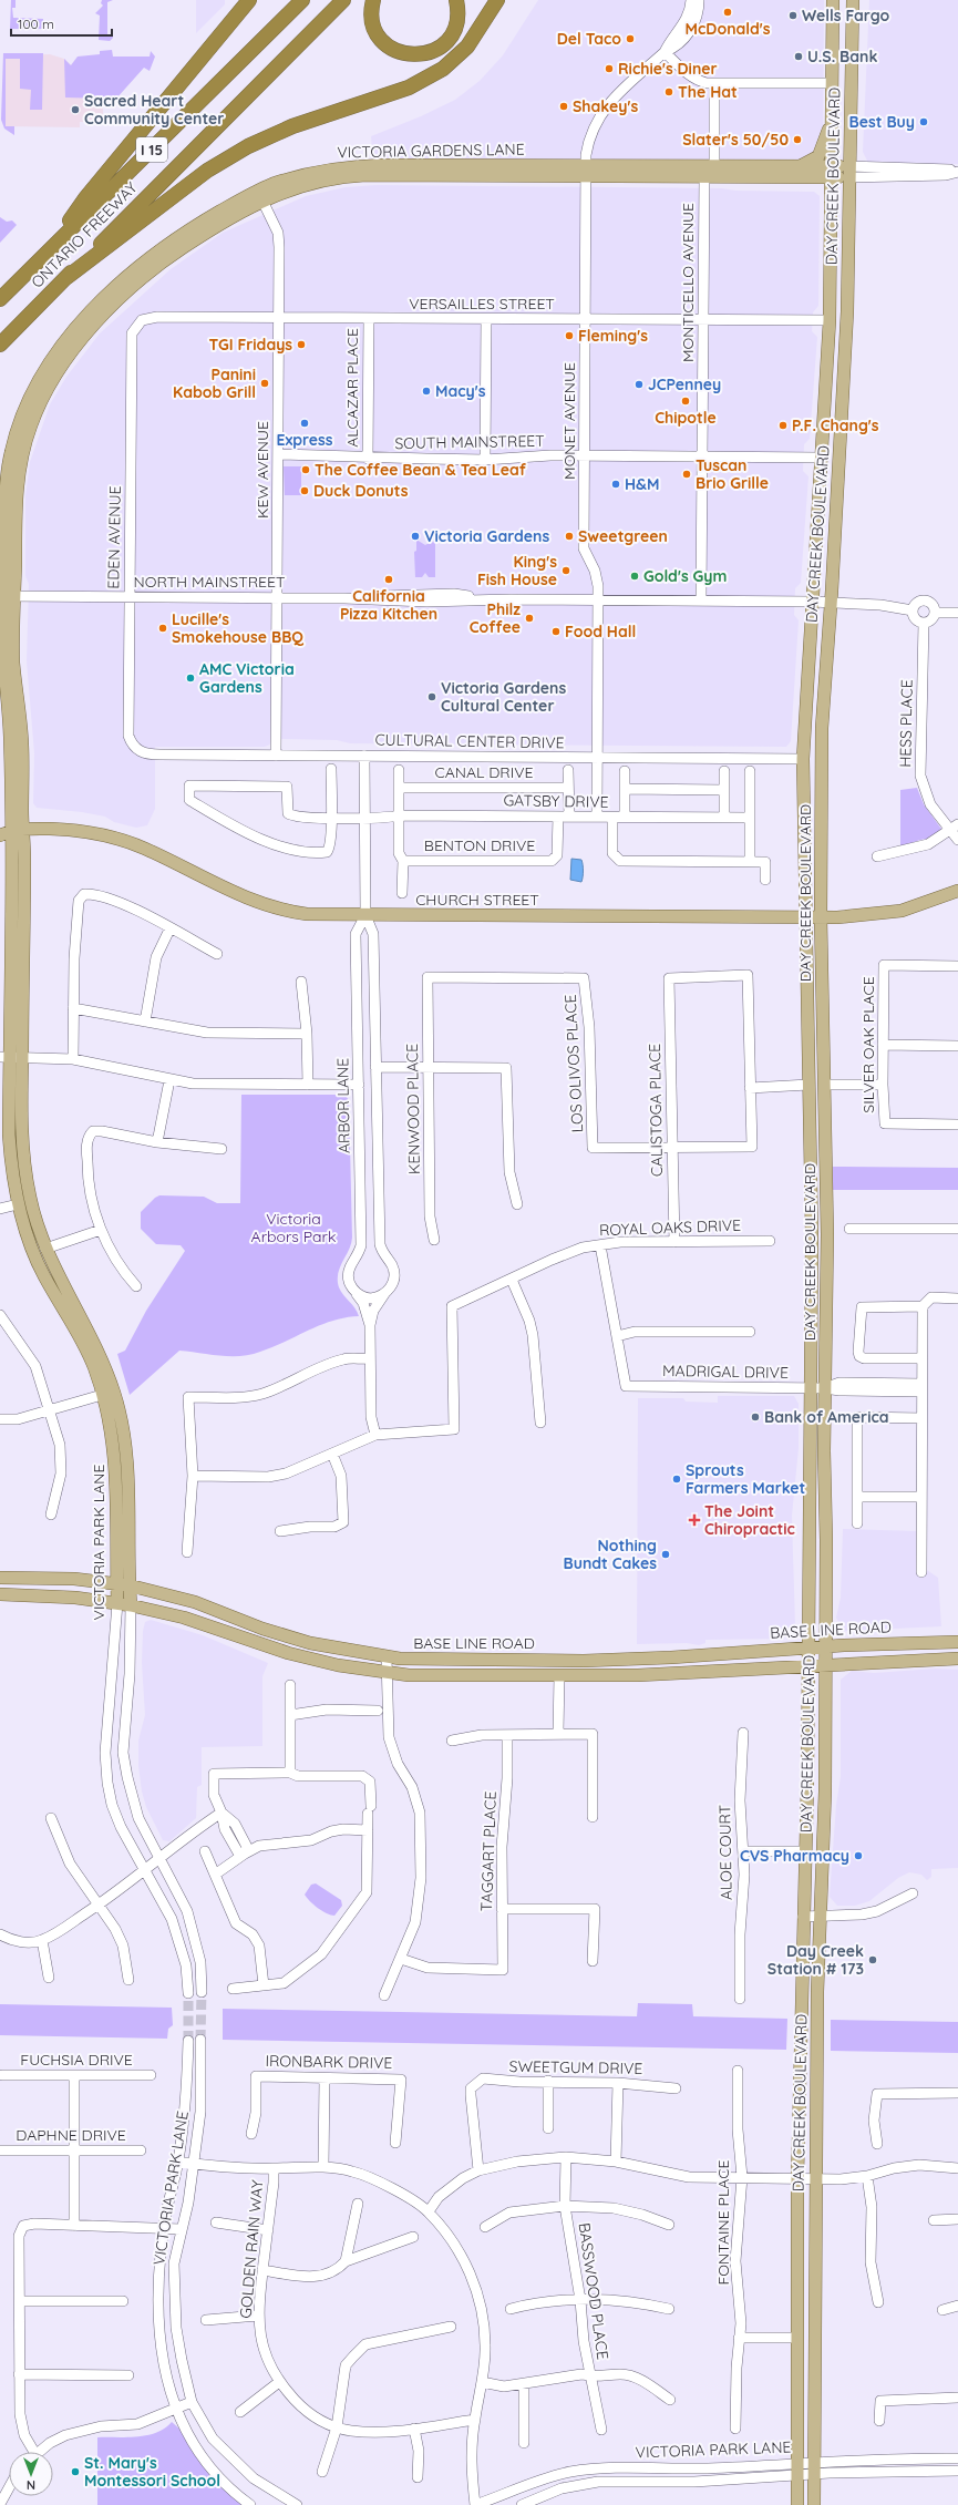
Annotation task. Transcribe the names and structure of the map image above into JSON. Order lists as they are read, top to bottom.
{
  "streets": {
    "highway": ["I 15", "ONTARIO FREEWAY"],
    "main road": [
      "VICTORIA GARDENS LANE",
      "DAY CREEK BOULEVARD",
      "CHURCH STREET",
      "VICTORIA PARK LANE",
      "BASE LINE ROAD"
    ],
    "street": [
      "MONTICELLO AVENUE",
      "VERSAILLES STREET",
      "ALCAZAR PLACE",
      "MONET AVENUE",
      "SOUTH MAINSTREET",
      "KEW AVENUE",
      "EDEN AVENUE",
      "NORTH MAINSTREET",
      "HESS PLACE",
      "CULTURAL CENTER DRIVE",
      "CANAL DRIVE",
      "GATSBY DRIVE",
      "BENTON DRIVE",
      "SILVER OAK PLACE",
      "LOS OLIVOS PLACE",
      "ARBOR LANE",
      "KENWOOD PLACE",
      "CALISTOGA PLACE",
      "ROYAL OAKS DRIVE",
      "MADRIGAL DRIVE",
      "TAGGART PLACE",
      "ALOE COURT",
      "FUCHSIA DRIVE",
      "IRONBARK DRIVE",
      "SWEETGUM DRIVE",
      "DAPHNE DRIVE",
      "FONTAINE PLACE",
      "GOLDEN RAIN WAY",
      "BASSWOOD PLACE"
    ]
  },
  "crossings": [
    ["VICTORIA GARDENS LANE", "DAY CREEK BOULEVARD"],
    ["VICTORIA GARDENS LANE", "MONTICELLO AVENUE"],
    ["VICTORIA GARDENS LANE", "MONET AVENUE"],
    ["VICTORIA GARDENS LANE", "KEW AVENUE"],
    ["VICTORIA GARDENS LANE", "NORTH MAINSTREET"],
    ["VICTORIA GARDENS LANE", "CHURCH STREET"],
    ["VICTORIA GARDENS LANE", "VICTORIA PARK LANE"],
    ["DAY CREEK BOULEVARD", "VERSAILLES STREET"],
    ["DAY CREEK BOULEVARD", "SOUTH MAINSTREET"],
    ["DAY CREEK BOULEVARD", "NORTH MAINSTREET"],
    ["DAY CREEK BOULEVARD", "CULTURAL CENTER DRIVE"],
    ["DAY CREEK BOULEVARD", "CHURCH STREET"],
    ["DAY CREEK BOULEVARD", "MADRIGAL DRIVE"],
    ["DAY CREEK BOULEVARD", "VICTORIA PARK LANE"],
    ["DAY CREEK BOULEVARD", "BASE LINE ROAD"],
    ["MONTICELLO AVENUE", "VERSAILLES STREET"],
    ["MONTICELLO AVENUE", "SOUTH MAINSTREET"],
    ["MONTICELLO AVENUE", "NORTH MAINSTREET"],
    ["VERSAILLES STREET", "ALCAZAR PLACE"],
    ["VERSAILLES STREET", "MONET AVENUE"],
    ["VERSAILLES STREET", "KEW AVENUE"],
    ["VERSAILLES STREET", "EDEN AVENUE"],
    ["ALCAZAR PLACE", "SOUTH MAINSTREET"],
    ["MONET AVENUE", "SOUTH MAINSTREET"],
    ["MONET AVENUE", "NORTH MAINSTREET"],
    ["MONET AVENUE", "CULTURAL CENTER DRIVE"],
    ["MONET AVENUE", "GATSBY DRIVE"],
    ["SOUTH MAINSTREET", "KEW AVENUE"],
    ["KEW AVENUE", "NORTH MAINSTREET"],
    ["KEW AVENUE", "CULTURAL CENTER DRIVE"],
    ["EDEN AVENUE", "NORTH MAINSTREET"],
    ["EDEN AVENUE", "CULTURAL CENTER DRIVE"],
    ["NORTH MAINSTREET", "HESS PLACE"],
    ["CULTURAL CENTER DRIVE", "ARBOR LANE"],
    ["GATSBY DRIVE", "BENTON DRIVE"],
    ["GATSBY DRIVE", "ARBOR LANE"],
    ["CHURCH STREET", "ARBOR LANE"],
    ["CHURCH STREET", "VICTORIA PARK LANE"],
    ["LOS OLIVOS PLACE", "KENWOOD PLACE"],
    ["LOS OLIVOS PLACE", "CALISTOGA PLACE"],
    ["ARBOR LANE", "ROYAL OAKS DRIVE"],
    ["CALISTOGA PLACE", "ROYAL OAKS DRIVE"],
    ["VICTORIA PARK LANE", "BASE LINE ROAD"]
  ],
  "parks": ["Victoria Arbors Park"],
  "places": {
    "other": [
      "McDonald's",
      "Wells Fargo",
      "Del Taco",
      "U.S. Bank",
      "Richie's Diner",
      "The Hat",
      "Shakey's",
      "Sacred Heart Community Center",
      "Best Buy",
      "Slater's 50/50",
      "Fleming's",
      "TGI Fridays",
      "Panini Kabob Grill",
      "JCPenney",
      "Macy's",
      "Chipotle",
      "Express",
      "P.F. Chang's",
      "The Coffee Bean & Tea Leaf",
      "Tuscan Brio Grille",
      "H&M",
      "Duck Donuts",
      "Victoria Gardens",
      "Sweetgreen",
      "King's Fish House",
      "Gold's Gym",
      "California Pizza Kitchen",
      "Philz Coffee",
      "Lucille's Smokehouse BBQ",
      "Food Hall",
      "AMC Victoria Gardens",
      "Victoria Gardens Cultural Center",
      "Bank of America",
      "Sprouts Farmers Market",
      "Nothing Bundt Cakes",
      "CVS Pharmacy",
      "Day Creek Station # 173",
      "St. Mary's Montessori School"
    ],
    "health": ["The Joint Chiropractic"]
  },
  "scale_bar": "100 m",
  "north": "bottom"
}
